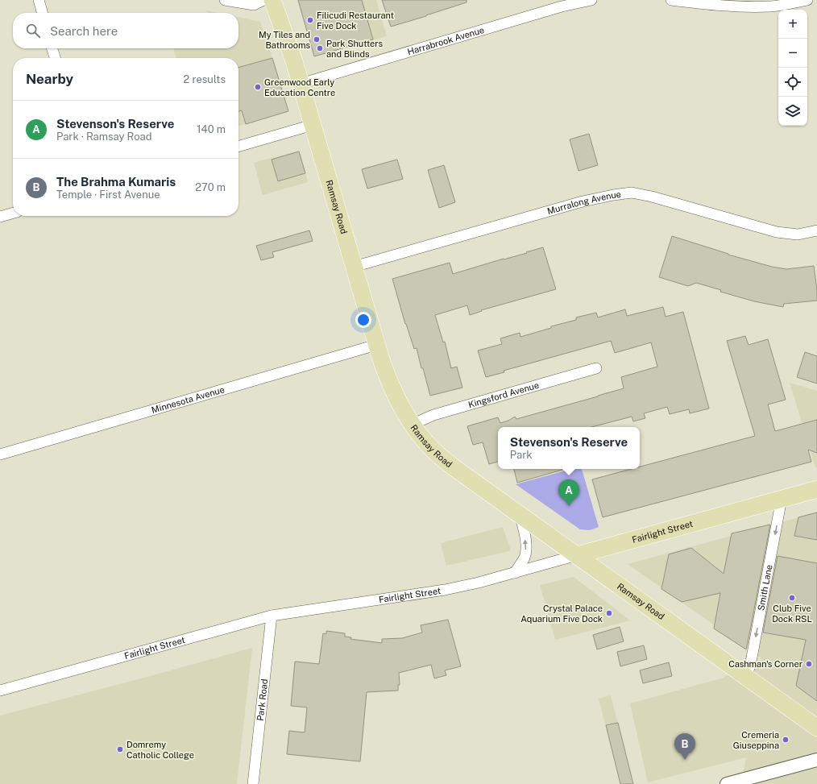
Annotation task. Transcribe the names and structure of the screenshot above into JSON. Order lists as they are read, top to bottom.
{
  "streets": {
    "main road": ["Ramsay Road", "Fairlight Street"],
    "street": [
      "Harrabrook Avenue",
      "Murralong Avenue",
      "Kingsford Avenue",
      "Minnesota Avenue",
      "Smith Lane",
      "Park Road"
    ]
  },
  "crossings": [
    ["Harrabrook Avenue", "Ramsay Road"],
    ["Murralong Avenue", "Ramsay Road"],
    ["Ramsay Road", "Kingsford Avenue"],
    ["Ramsay Road", "Minnesota Avenue"],
    ["Ramsay Road", "Fairlight Street"],
    ["Ramsay Road", "Smith Lane"],
    ["Fairlight Street", "Smith Lane"],
    ["Fairlight Street", "Park Road"]
  ],
  "one_way": ["Smith Lane"],
  "places": [
    "Filicudi Restaurant Five Dock",
    "My Tiles and Bathrooms",
    "Park Shutters and Blinds",
    "Greenwood Early Education Centre",
    "Club Five Dock RSL",
    "Crystal Palace Aquarium Five Dock",
    "Cashman's Corner",
    "Cremeria Giuseppina",
    "Domremy Catholic College"
  ],
  "page": {
    "map_buttons": ["+", "−"],
    "search": "Search here",
    "heading": ["Nearby", "2 results"],
    "list": [
      {
        "mark": "A",
        "name": "Stevenson's Reserve",
        "note": "Park · Ramsay Road",
        "value": "140 m"
      },
      {
        "mark": "B",
        "name": "The Brahma Kumaris",
        "note": "Temple · First Avenue",
        "value": "270 m"
      }
    ],
    "popup": ["Stevenson's Reserve", "Park"],
    "pins": ["A", "B"]
  }
}
